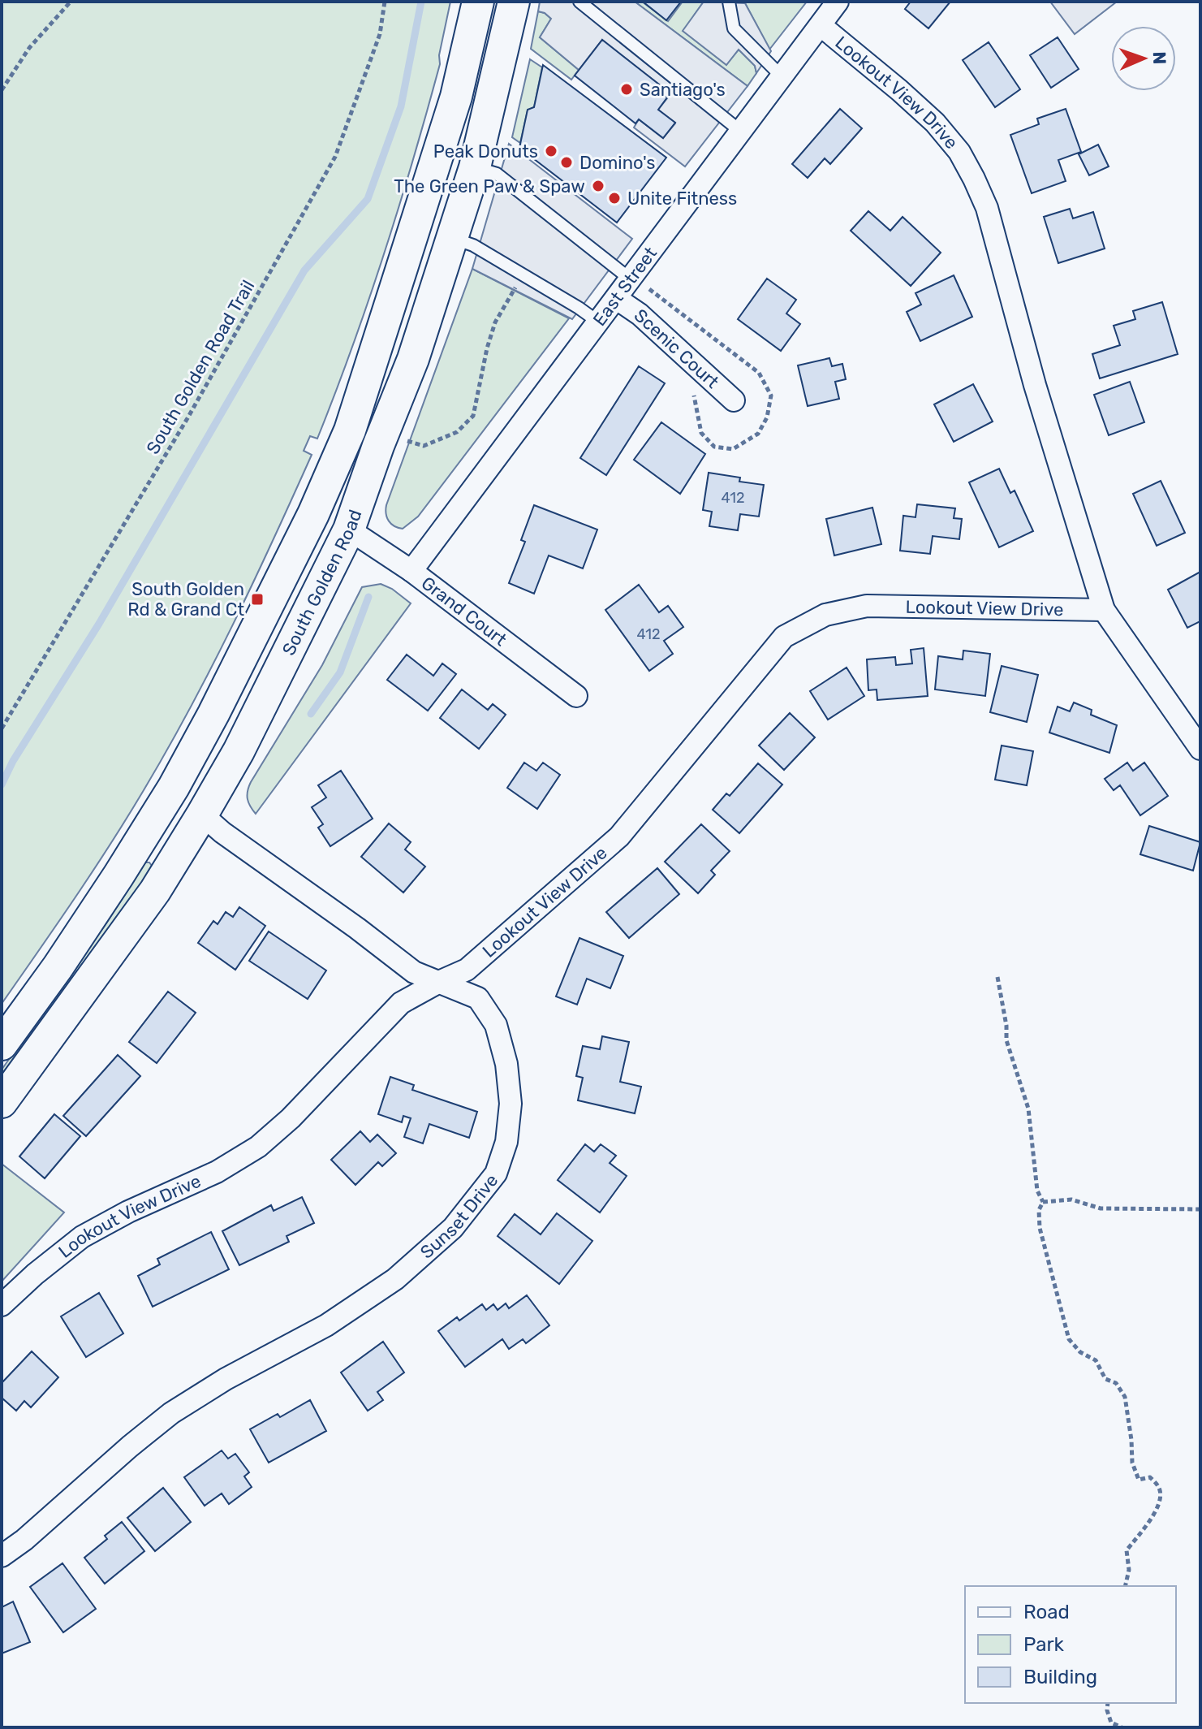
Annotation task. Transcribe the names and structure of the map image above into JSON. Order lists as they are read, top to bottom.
{
  "streets": {
    "main road": ["South Golden Road"],
    "street": [
      "Lookout View Drive",
      "East Street",
      "Scenic Court",
      "Grand Court",
      "Sunset Drive"
    ],
    "path": ["South Golden Road Trail"]
  },
  "crossings": [
    ["Lookout View Drive", "East Street"],
    ["Lookout View Drive", "Sunset Drive"],
    ["East Street", "Scenic Court"],
    ["East Street", "Grand Court"],
    ["South Golden Road", "Grand Court"],
    ["South Golden Road", "Sunset Drive"]
  ],
  "places": {
    "other": [
      "Santiago's",
      "Peak Donuts",
      "Domino's",
      "The Green Paw & Spaw",
      "Unite Fitness"
    ],
    "transit": ["South Golden Rd & Grand Ct"]
  },
  "house_numbers": ["412", "412"],
  "legend": ["Road", "Park", "Building"],
  "north": "right"
}
